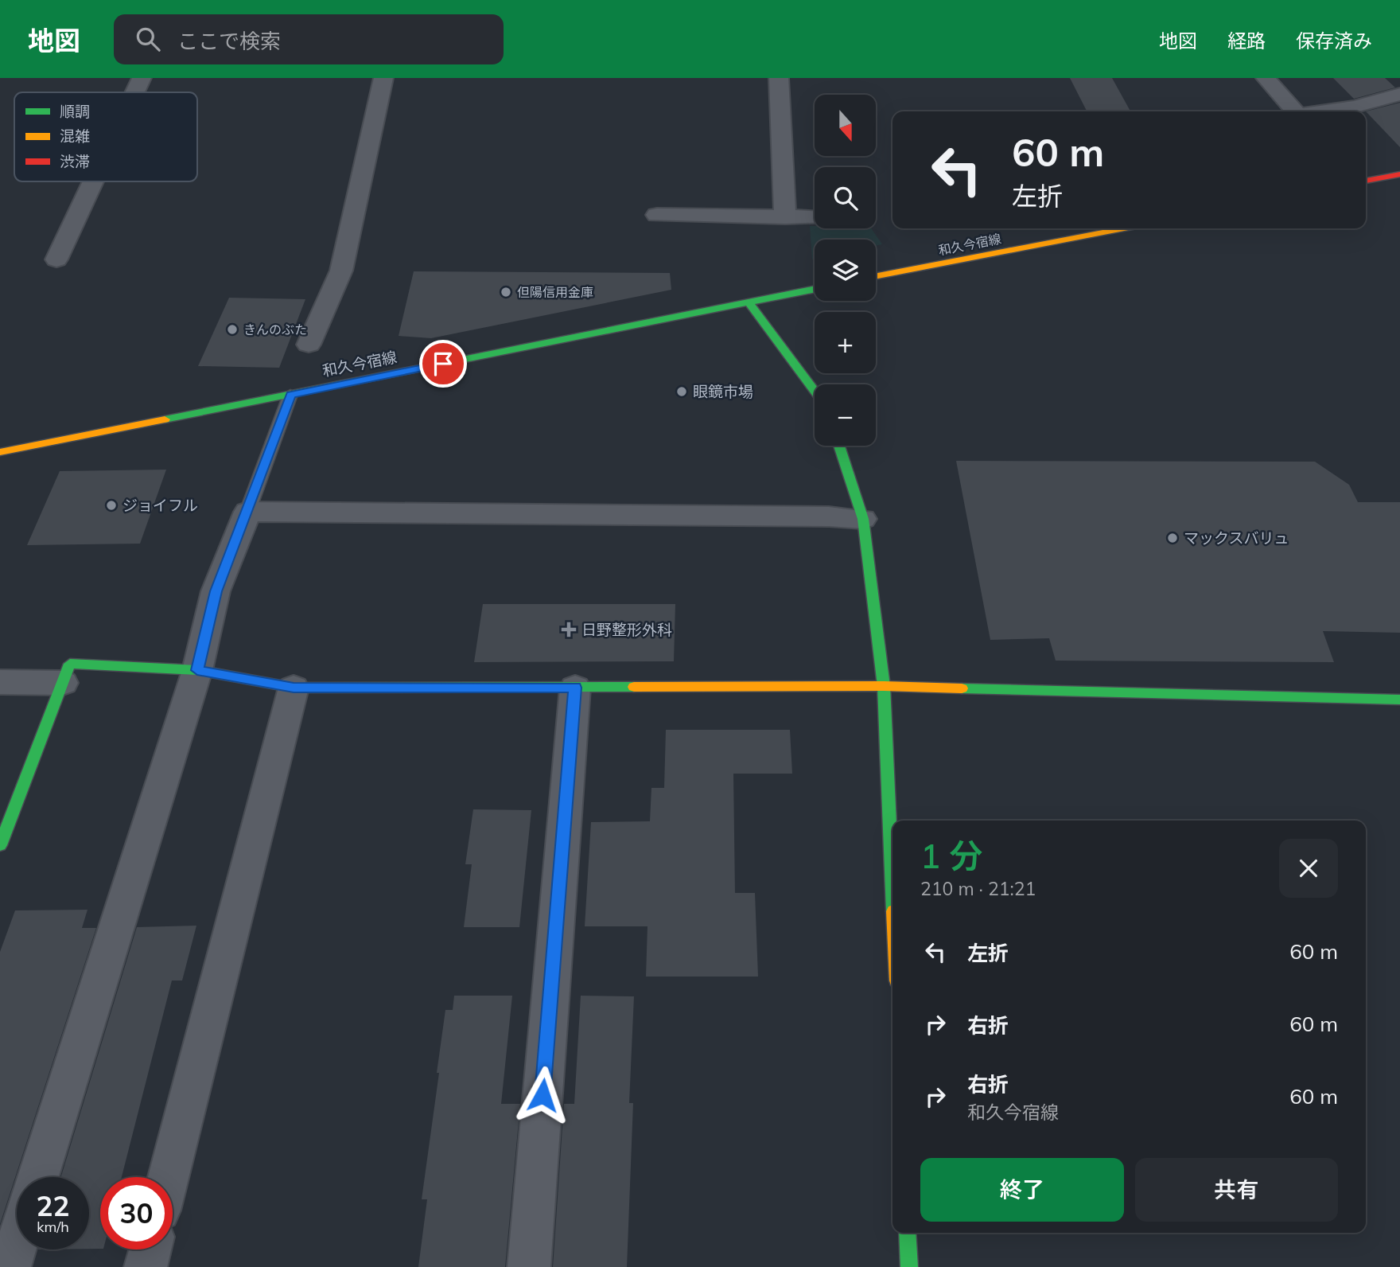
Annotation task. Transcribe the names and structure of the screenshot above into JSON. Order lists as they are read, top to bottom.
{
  "streets": {
    "street": ["和久今宿線"]
  },
  "places": {
    "other": [
      "但陽信用金庫",
      "きんのぶた",
      "眼鏡市場",
      "ジョイフル",
      "マックスバリュ"
    ],
    "health": ["日野整形外科"]
  },
  "legend": ["順調", "混雑", "渋滞"],
  "north": "bottom",
  "page": {
    "header": "地図",
    "search": "ここで検索",
    "nav": ["地図", "経路", "保存済み"],
    "map_buttons": ["+", "−"],
    "turn": ["60 m", "左折"],
    "heading": ["1 分", "210 m · 21:21"],
    "list": [
      {
        "name": "左折",
        "value": "60 m"
      },
      {
        "name": "右折",
        "value": "60 m"
      },
      {
        "name": "右折",
        "note": "和久今宿線",
        "value": "60 m"
      }
    ],
    "buttons": ["終了", "共有"],
    "speed": "22 km/h",
    "limit": "30"
  }
}
